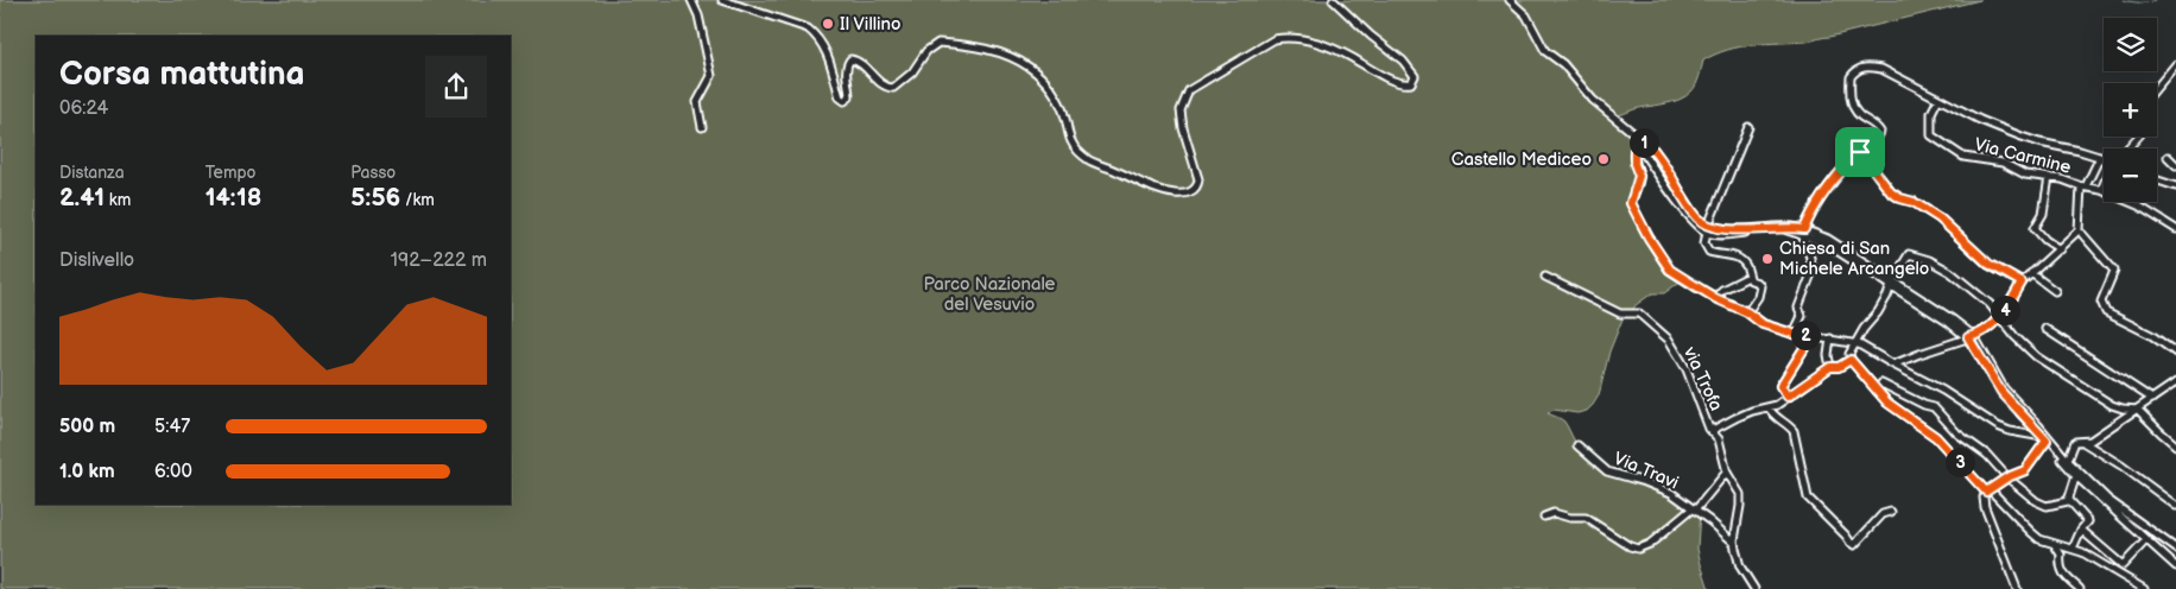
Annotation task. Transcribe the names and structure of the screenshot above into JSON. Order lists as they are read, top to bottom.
{
  "streets": {
    "street": ["Via Carmine", "via Trofa", "Via Travi"]
  },
  "crossings": [
    ["via Trofa", "Via Travi"]
  ],
  "parks": ["Parco Nazionale del Vesuvio"],
  "places": ["Il Villino", "Castello Mediceo", "Chiesa di San Michele Arcangelo"],
  "page": {
    "map_buttons": ["+", "−"],
    "heading": ["Corsa mattutina", "06:24"],
    "pins": [
      "1",
      "4",
      "2",
      "3"
    ],
    "stats": [
      ["Distanza", "2.41 km"],
      ["Tempo", "14:18"],
      ["Passo", "5:56 /km"]
    ],
    "chart": ["Dislivello", "192–222 m"],
    "list": [
      {
        "name": "500 m",
        "note": "5:47"
      },
      {
        "name": "1.0 km",
        "note": "6:00"
      }
    ]
  }
}
